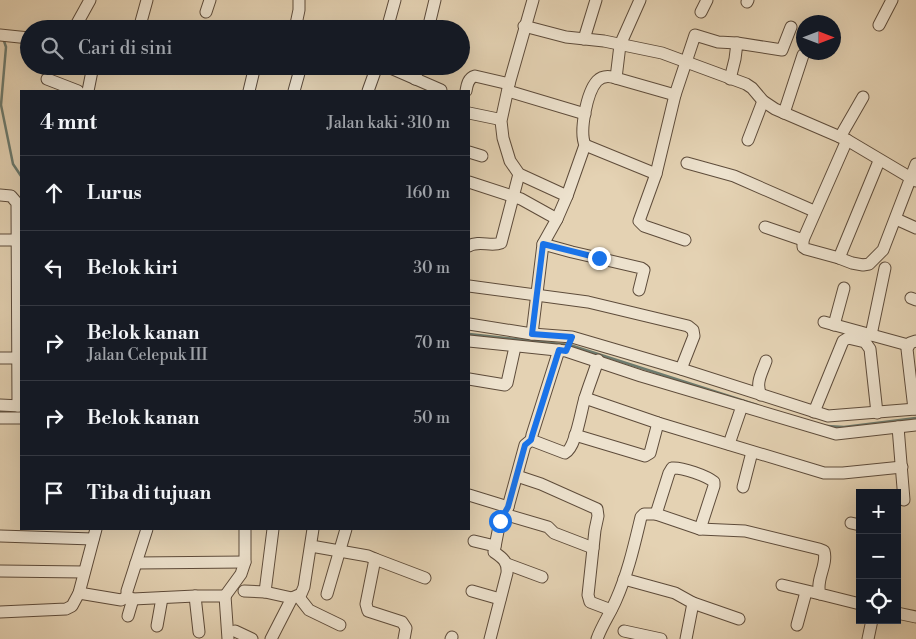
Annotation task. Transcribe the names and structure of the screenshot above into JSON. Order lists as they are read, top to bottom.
{
  "north": "right",
  "page": {
    "search": "Cari di sini",
    "heading": ["4 mnt", "Jalan kaki · 310 m"],
    "list": [
      ["Lurus", "160 m"],
      ["Belok kiri", "30 m"],
      ["Belok kanan", "Jalan Celepuk III", "70 m"],
      ["Belok kanan", "50 m"],
      "Tiba di tujuan"
    ],
    "map_buttons": ["+", "−"]
  }
}
